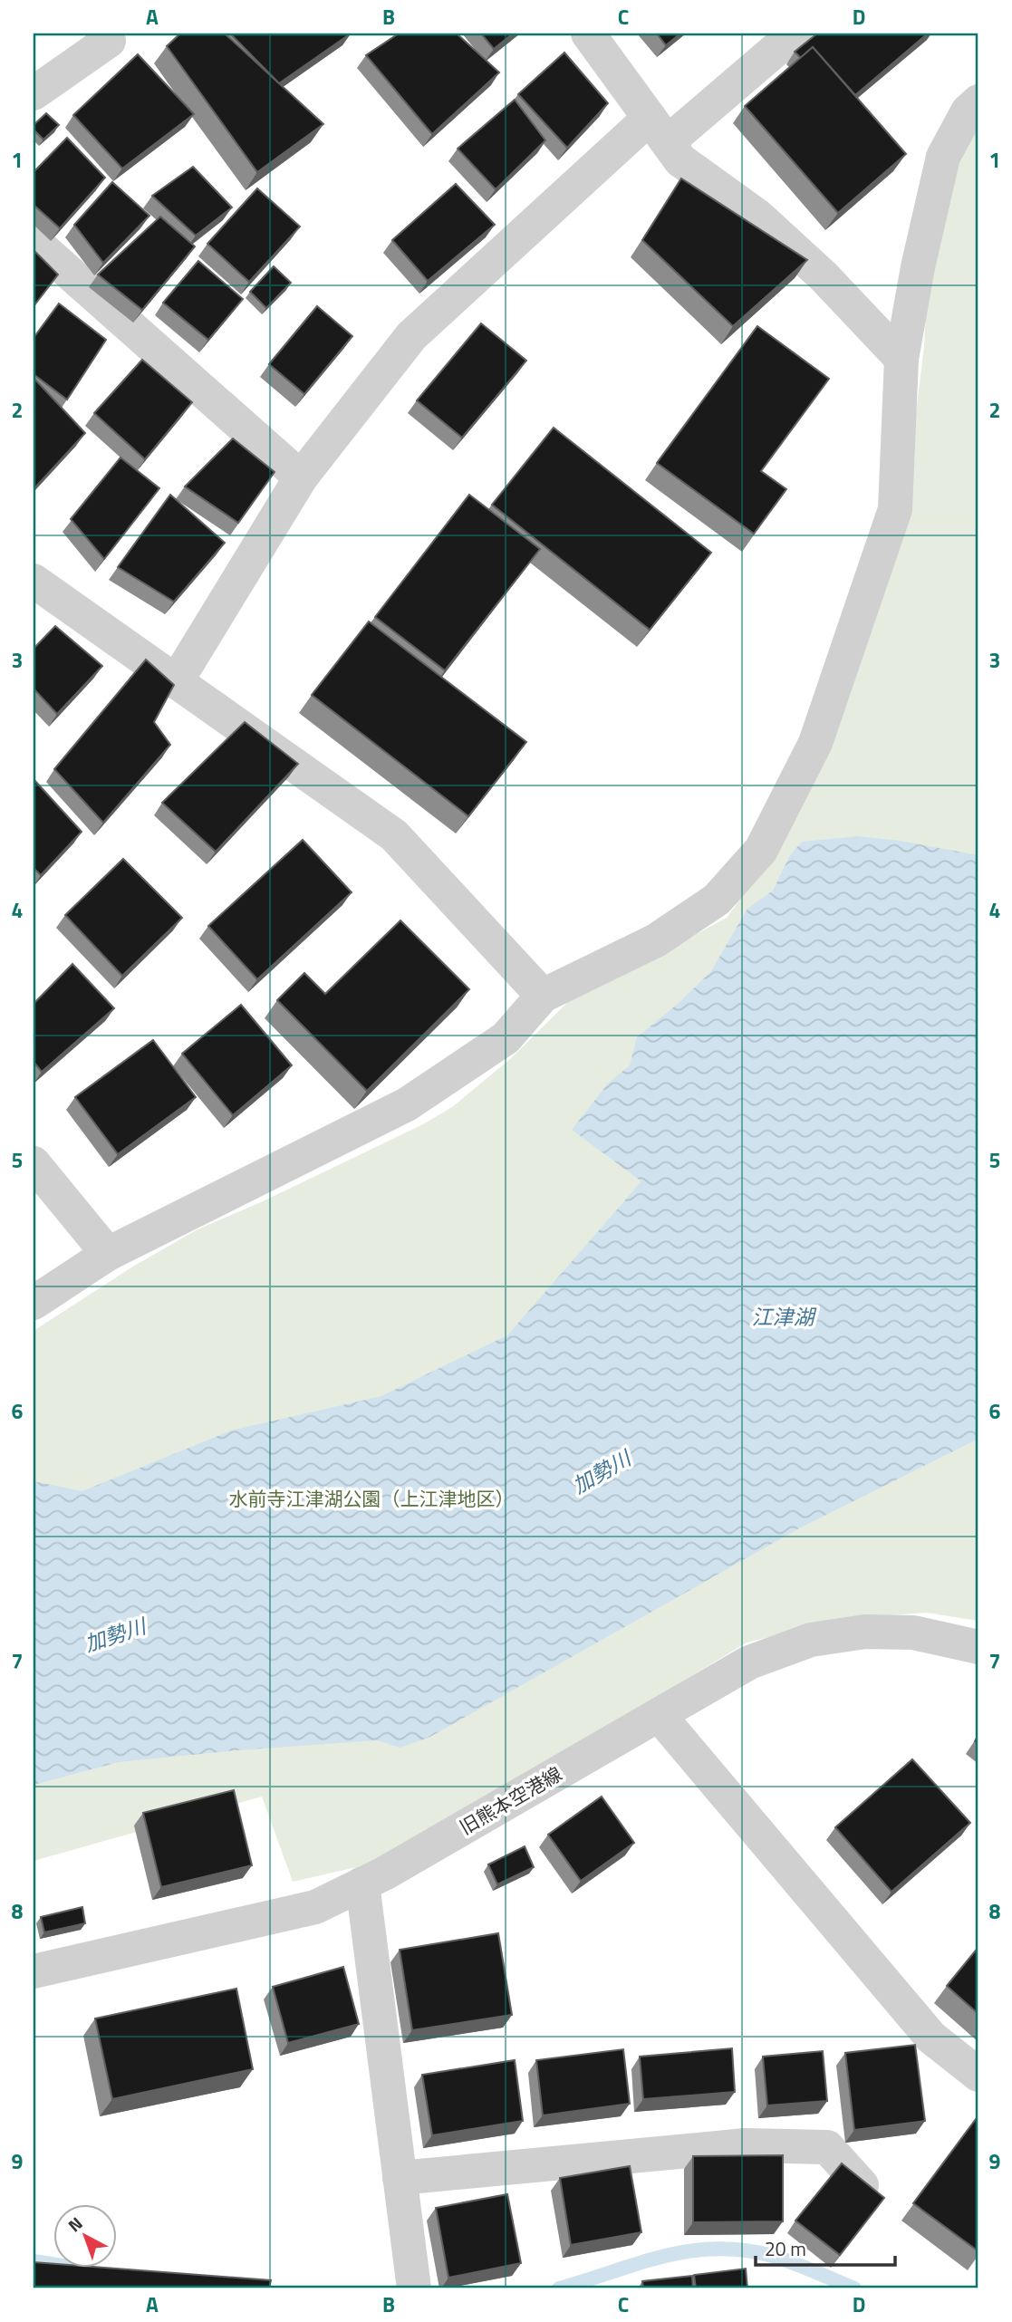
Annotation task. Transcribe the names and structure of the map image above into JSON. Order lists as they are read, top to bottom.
{
  "streets": {
    "street": ["旧熊本空港線"]
  },
  "water": ["江津湖", "加勢川"],
  "parks": ["水前寺江津湖公園（上江津地区）"],
  "scale_bar": "20 m",
  "north": "top left",
  "grid": {
    "columns": [
      "A",
      "B",
      "C",
      "D"
    ],
    "rows": [
      "1",
      "2",
      "3",
      "4",
      "5",
      "6",
      "7",
      "8",
      "9"
    ]
  }
}
